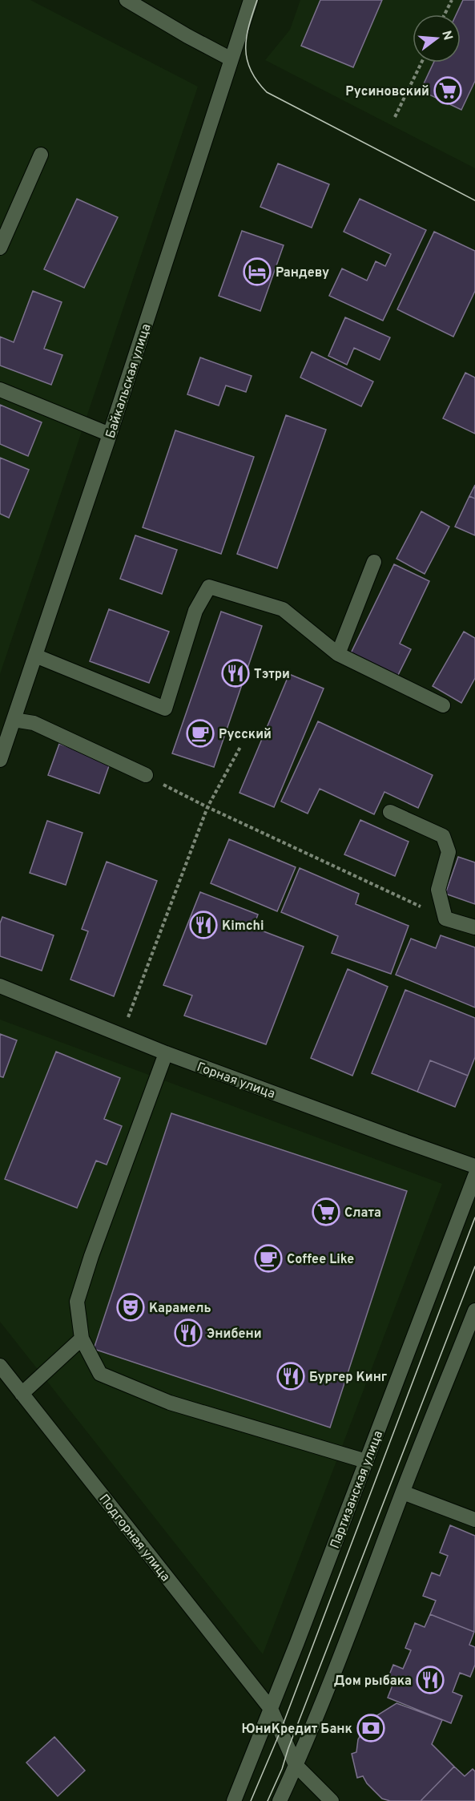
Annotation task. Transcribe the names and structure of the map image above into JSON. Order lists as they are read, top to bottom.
{
  "streets": {
    "street": [
      "Байкальская улица",
      "Горная улица",
      "Партизанская улица",
      "Подгорная улица"
    ]
  },
  "crossings": [
    ["Партизанская улица", "Подгорная улица"]
  ],
  "places": {
    "supermarket": ["Русиновский", "Слата"],
    "hotel": ["Рандеву"],
    "restaurant": [
      "Тэтри",
      "Kimchi",
      "Энибени",
      "Бургер Кинг",
      "Дом рыбака"
    ],
    "cafe": ["Русский", "Coffee Like"],
    "theatre": ["Карамель"],
    "bank": ["ЮниКредит Банк"]
  },
  "north": "right"
}
